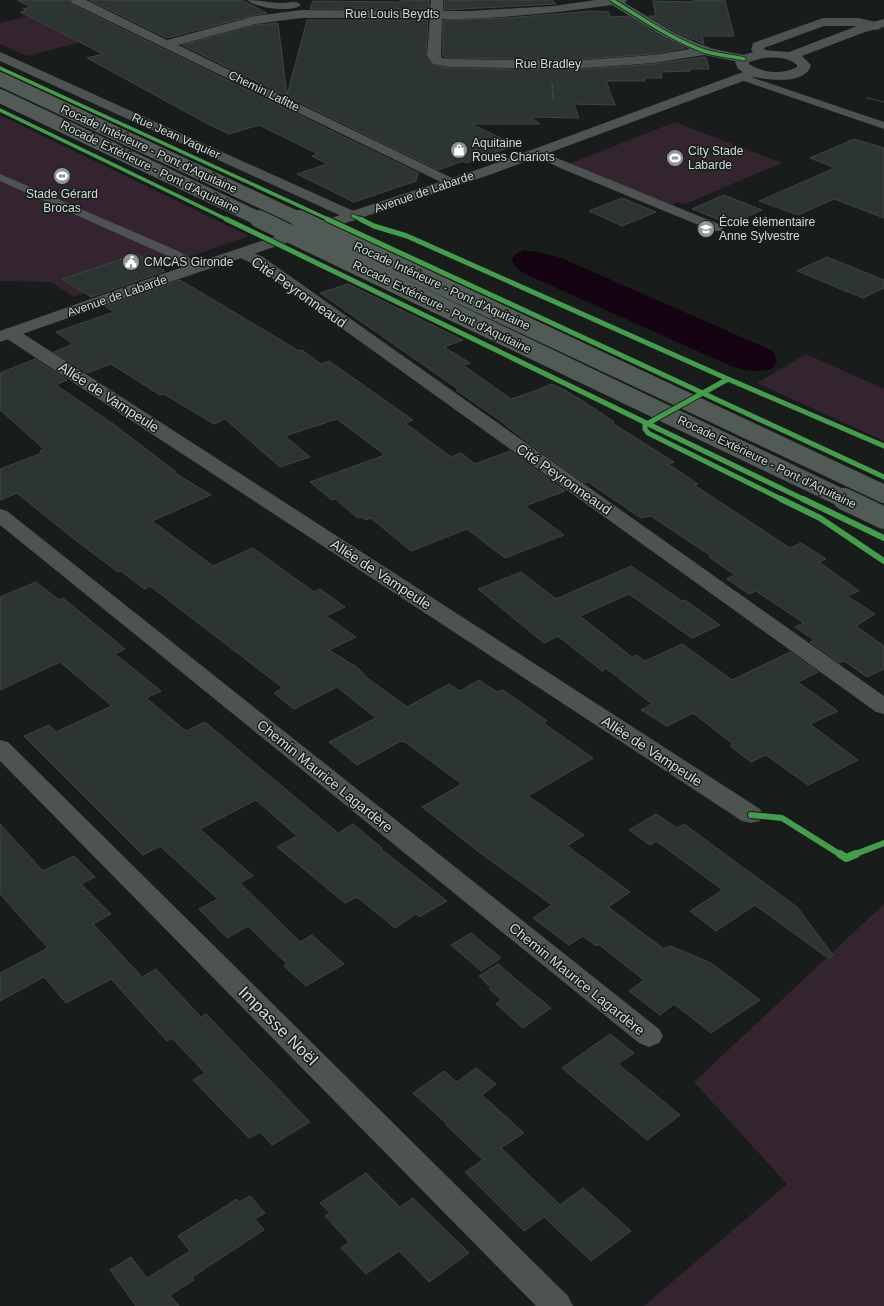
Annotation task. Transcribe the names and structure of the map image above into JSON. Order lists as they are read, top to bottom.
{
  "streets": {
    "highway": ["Rocade Intérieure - Pont d'Aquitaine", "Rocade Extérieure - Pont d'Aquitaine"],
    "main road": ["Avenue de Labarde"],
    "street": [
      "Rue Louis Beydts",
      "Rue Bradley",
      "Chemin Lafitte",
      "Rue Jean Vaquier",
      "Cité Peyronneaud",
      "Allée de Vampeule",
      "Chemin Maurice Lagardère",
      "Impasse Noël"
    ]
  },
  "crossings": [
    ["Rue Louis Beydts", "Rue Bradley"],
    ["Rue Louis Beydts", "Chemin Lafitte"],
    ["Chemin Lafitte", "Avenue de Labarde"],
    ["Rue Jean Vaquier", "Avenue de Labarde"],
    ["Avenue de Labarde", "Cité Peyronneaud"],
    ["Avenue de Labarde", "Allée de Vampeule"]
  ],
  "places": {
    "shop": ["Aquitaine Roues Chariots"],
    "sports": ["City Stade Labarde", "Stade Gérard Brocas"],
    "school or university": ["École élémentaire Anne Sylvestre"],
    "public building": ["CMCAS Gironde"]
  }
}
